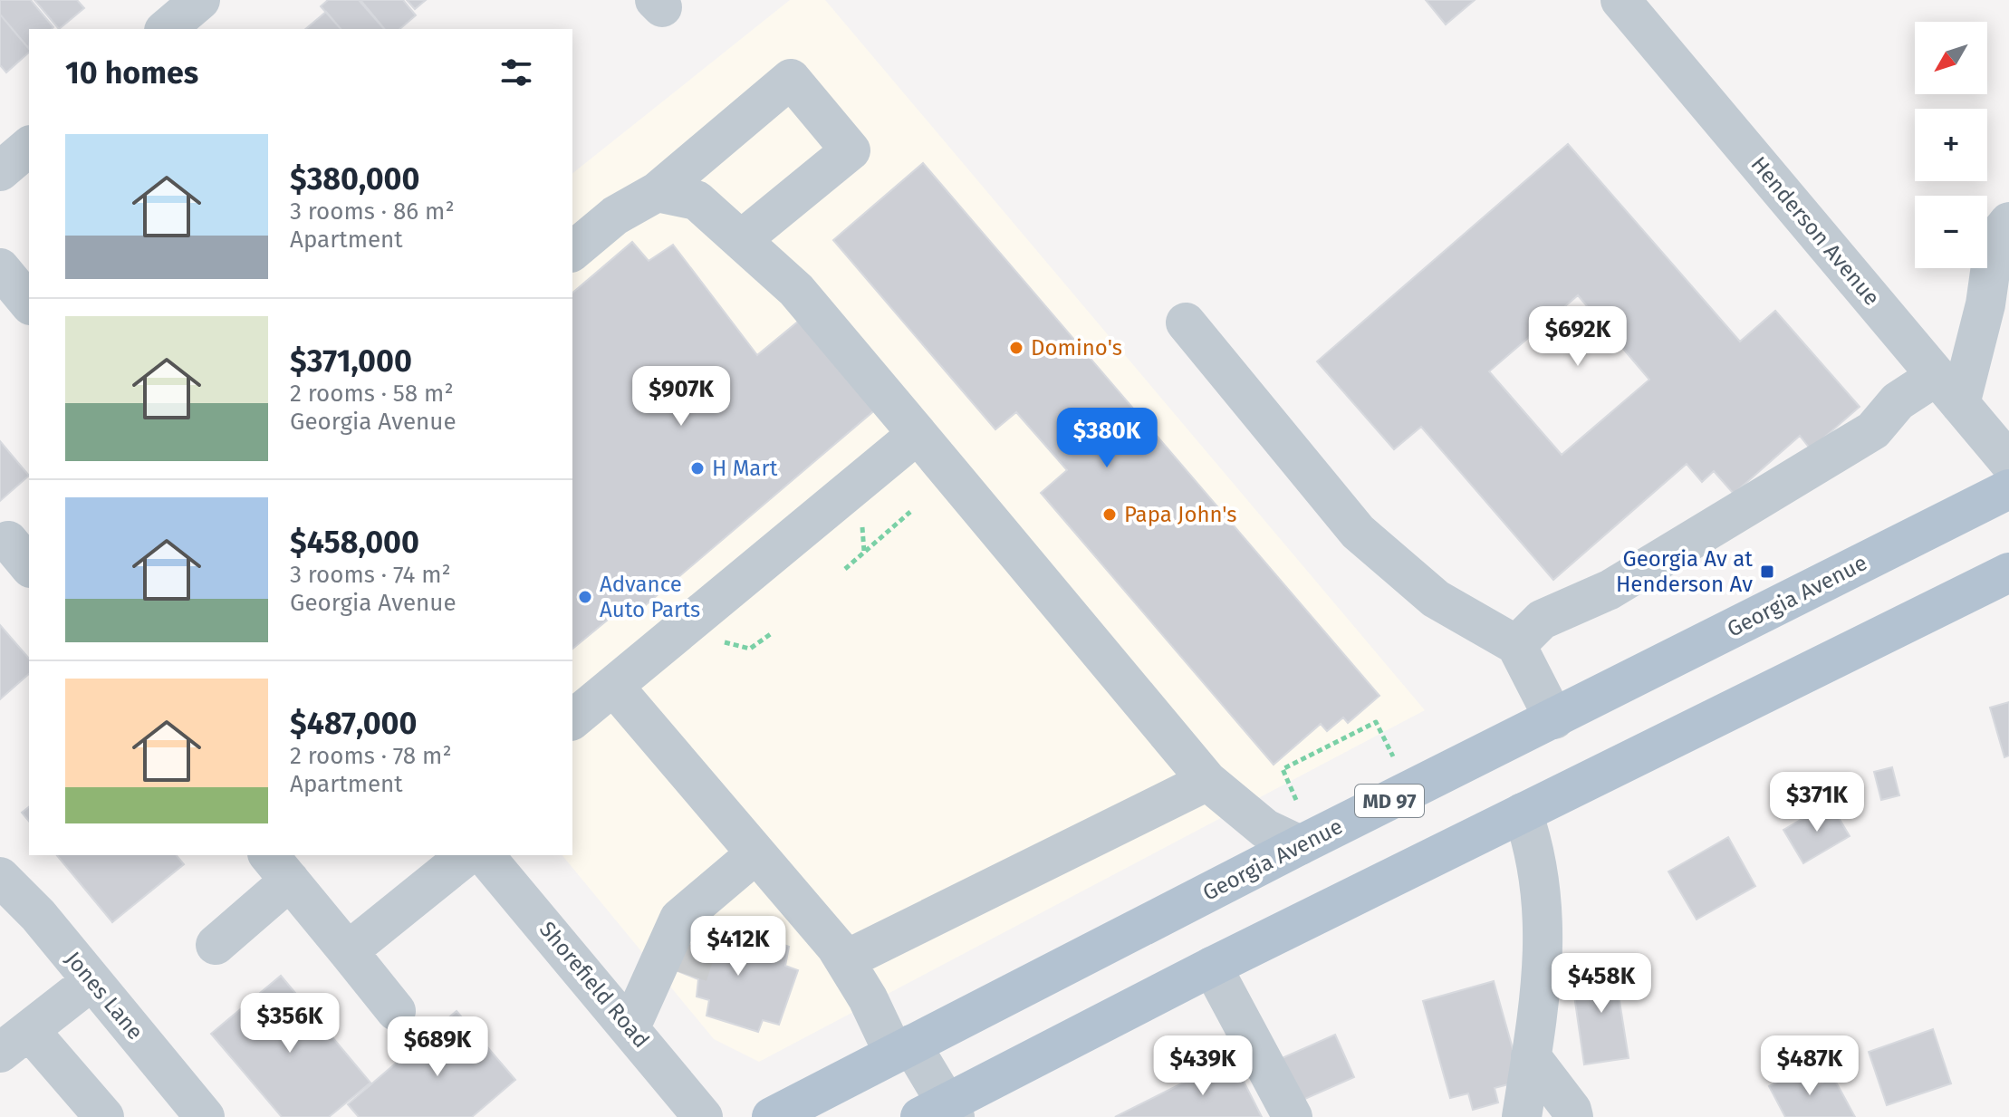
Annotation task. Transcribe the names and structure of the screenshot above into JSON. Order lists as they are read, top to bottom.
{
  "streets": {
    "main road": ["Georgia Avenue", "MD 97"],
    "street": ["Henderson Avenue", "Shorefield Road", "Jones Lane"]
  },
  "places": {
    "other": [
      "Domino's",
      "H Mart",
      "Papa John's",
      "Advance Auto Parts"
    ],
    "transit": ["Georgia Av at Henderson Av"]
  },
  "north": "bottom left",
  "page": {
    "map_buttons": ["+", "−"],
    "heading": "10 homes",
    "list": [
      {
        "name": "$380,000",
        "note": "3 rooms · 86 m² · Apartment"
      },
      {
        "name": "$371,000",
        "note": "2 rooms · 58 m² · Georgia Avenue"
      },
      {
        "name": "$458,000",
        "note": "3 rooms · 74 m² · Georgia Avenue"
      },
      {
        "name": "$487,000",
        "note": "2 rooms · 78 m² · Apartment"
      }
    ],
    "price": [
      "$692K",
      "$907K",
      "$380K",
      "$371K",
      "$412K",
      "$458K",
      "$356K",
      "$689K",
      "$439K",
      "$487K"
    ]
  }
}
